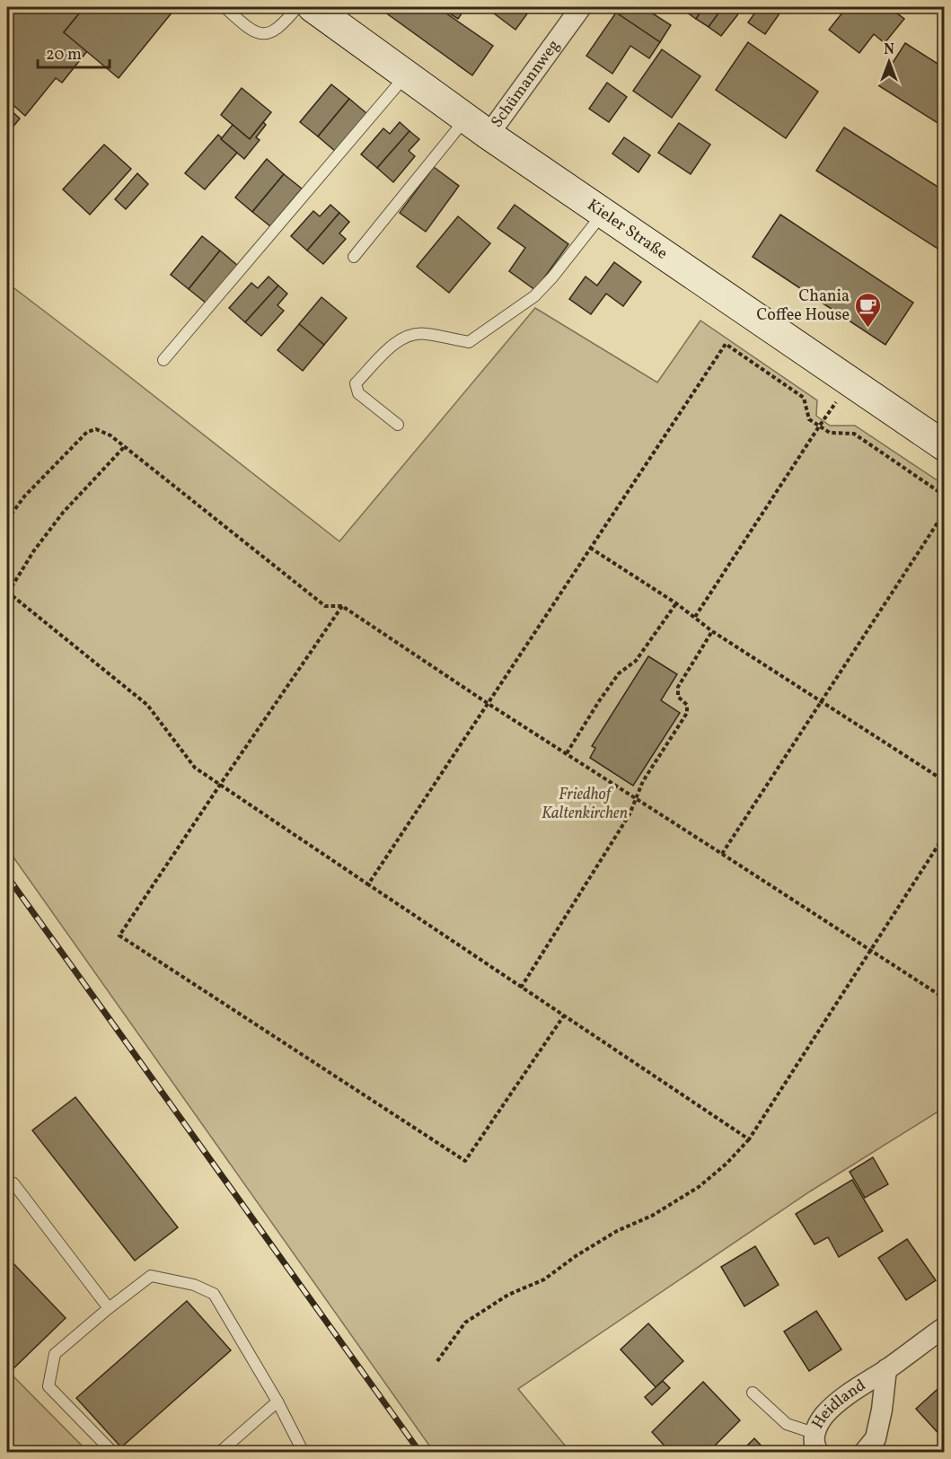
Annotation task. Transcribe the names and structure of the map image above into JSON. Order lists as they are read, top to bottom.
{
  "streets": {
    "main road": ["Kieler Straße"],
    "street": ["Schümannweg", "Heidland"]
  },
  "crossings": [
    ["Schümannweg", "Kieler Straße"]
  ],
  "parks": ["Friedhof Kaltenkirchen"],
  "places": {
    "cafe": ["Chania Coffee House"]
  },
  "scale_bar": "20 m",
  "north": "top"
}
